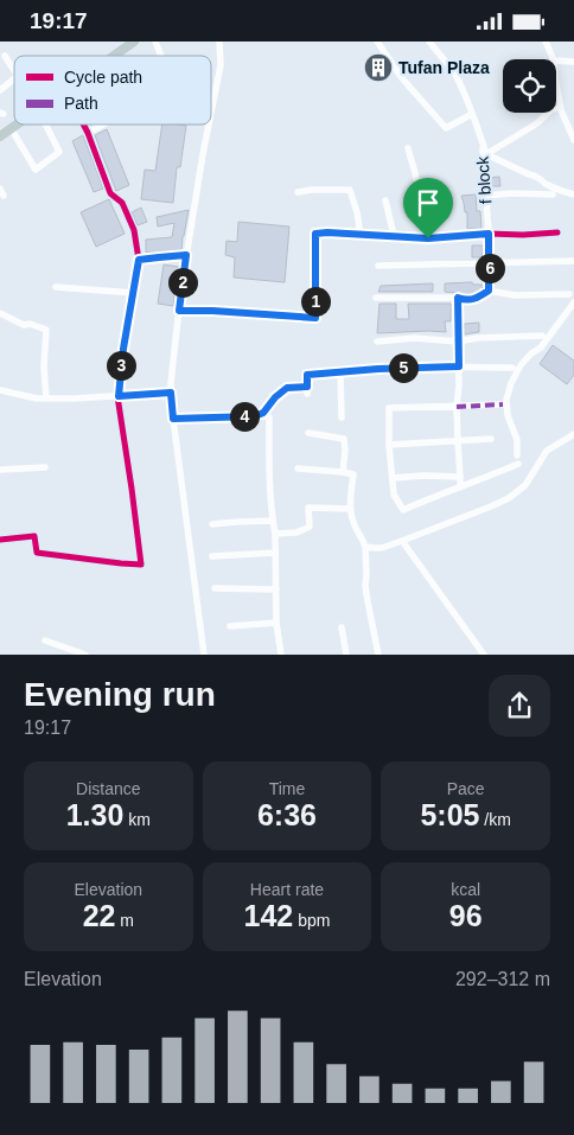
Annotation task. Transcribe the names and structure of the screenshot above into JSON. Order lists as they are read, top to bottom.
{
  "streets": {
    "street": ["f block"]
  },
  "places": {
    "building": ["Tufan Plaza"]
  },
  "legend": ["Cycle path", "Path"],
  "page": {
    "status": "19:17",
    "pins": [
      "6",
      "2",
      "1",
      "3",
      "5",
      "4"
    ],
    "heading": ["Evening run", "19:17"],
    "stats": [
      ["Distance", "1.30 km"],
      ["Time", "6:36"],
      ["Pace", "5:05 /km"],
      ["Elevation", "22 m"],
      ["Heart rate", "142 bpm"],
      ["kcal", "96"]
    ],
    "chart": ["Elevation", "292–312 m"]
  }
}
